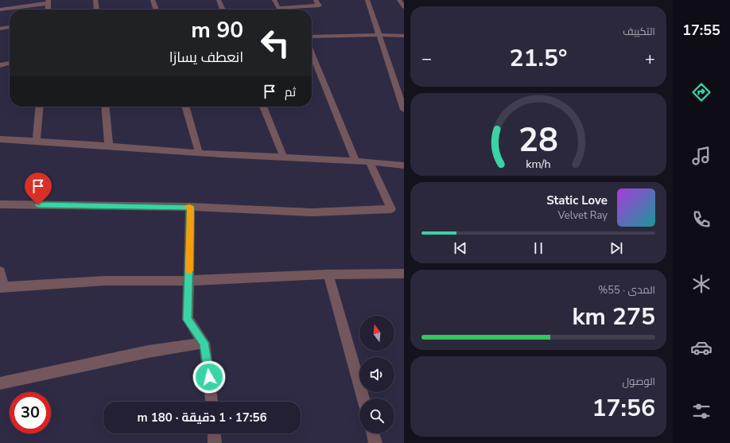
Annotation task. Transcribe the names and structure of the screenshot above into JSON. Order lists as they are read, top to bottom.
{
  "north": "top",
  "page": {
    "tabs": "17:55",
    "tile": [
      "التكييف",
      ["المدى · 55%", "275 km"],
      ["الوصول", "17:56"]
    ],
    "turn": ["90 m", "انعطف يسارًا"],
    "heat": ["−", "21.5°", "+"],
    "then": "ثم",
    "song": ["Static Love", "Velvet Ray"],
    "limit": "30",
    "trip": "17:56 · 1 دقيقة · 180 m",
    "gauge": ["28", "km/h"]
  }
}
